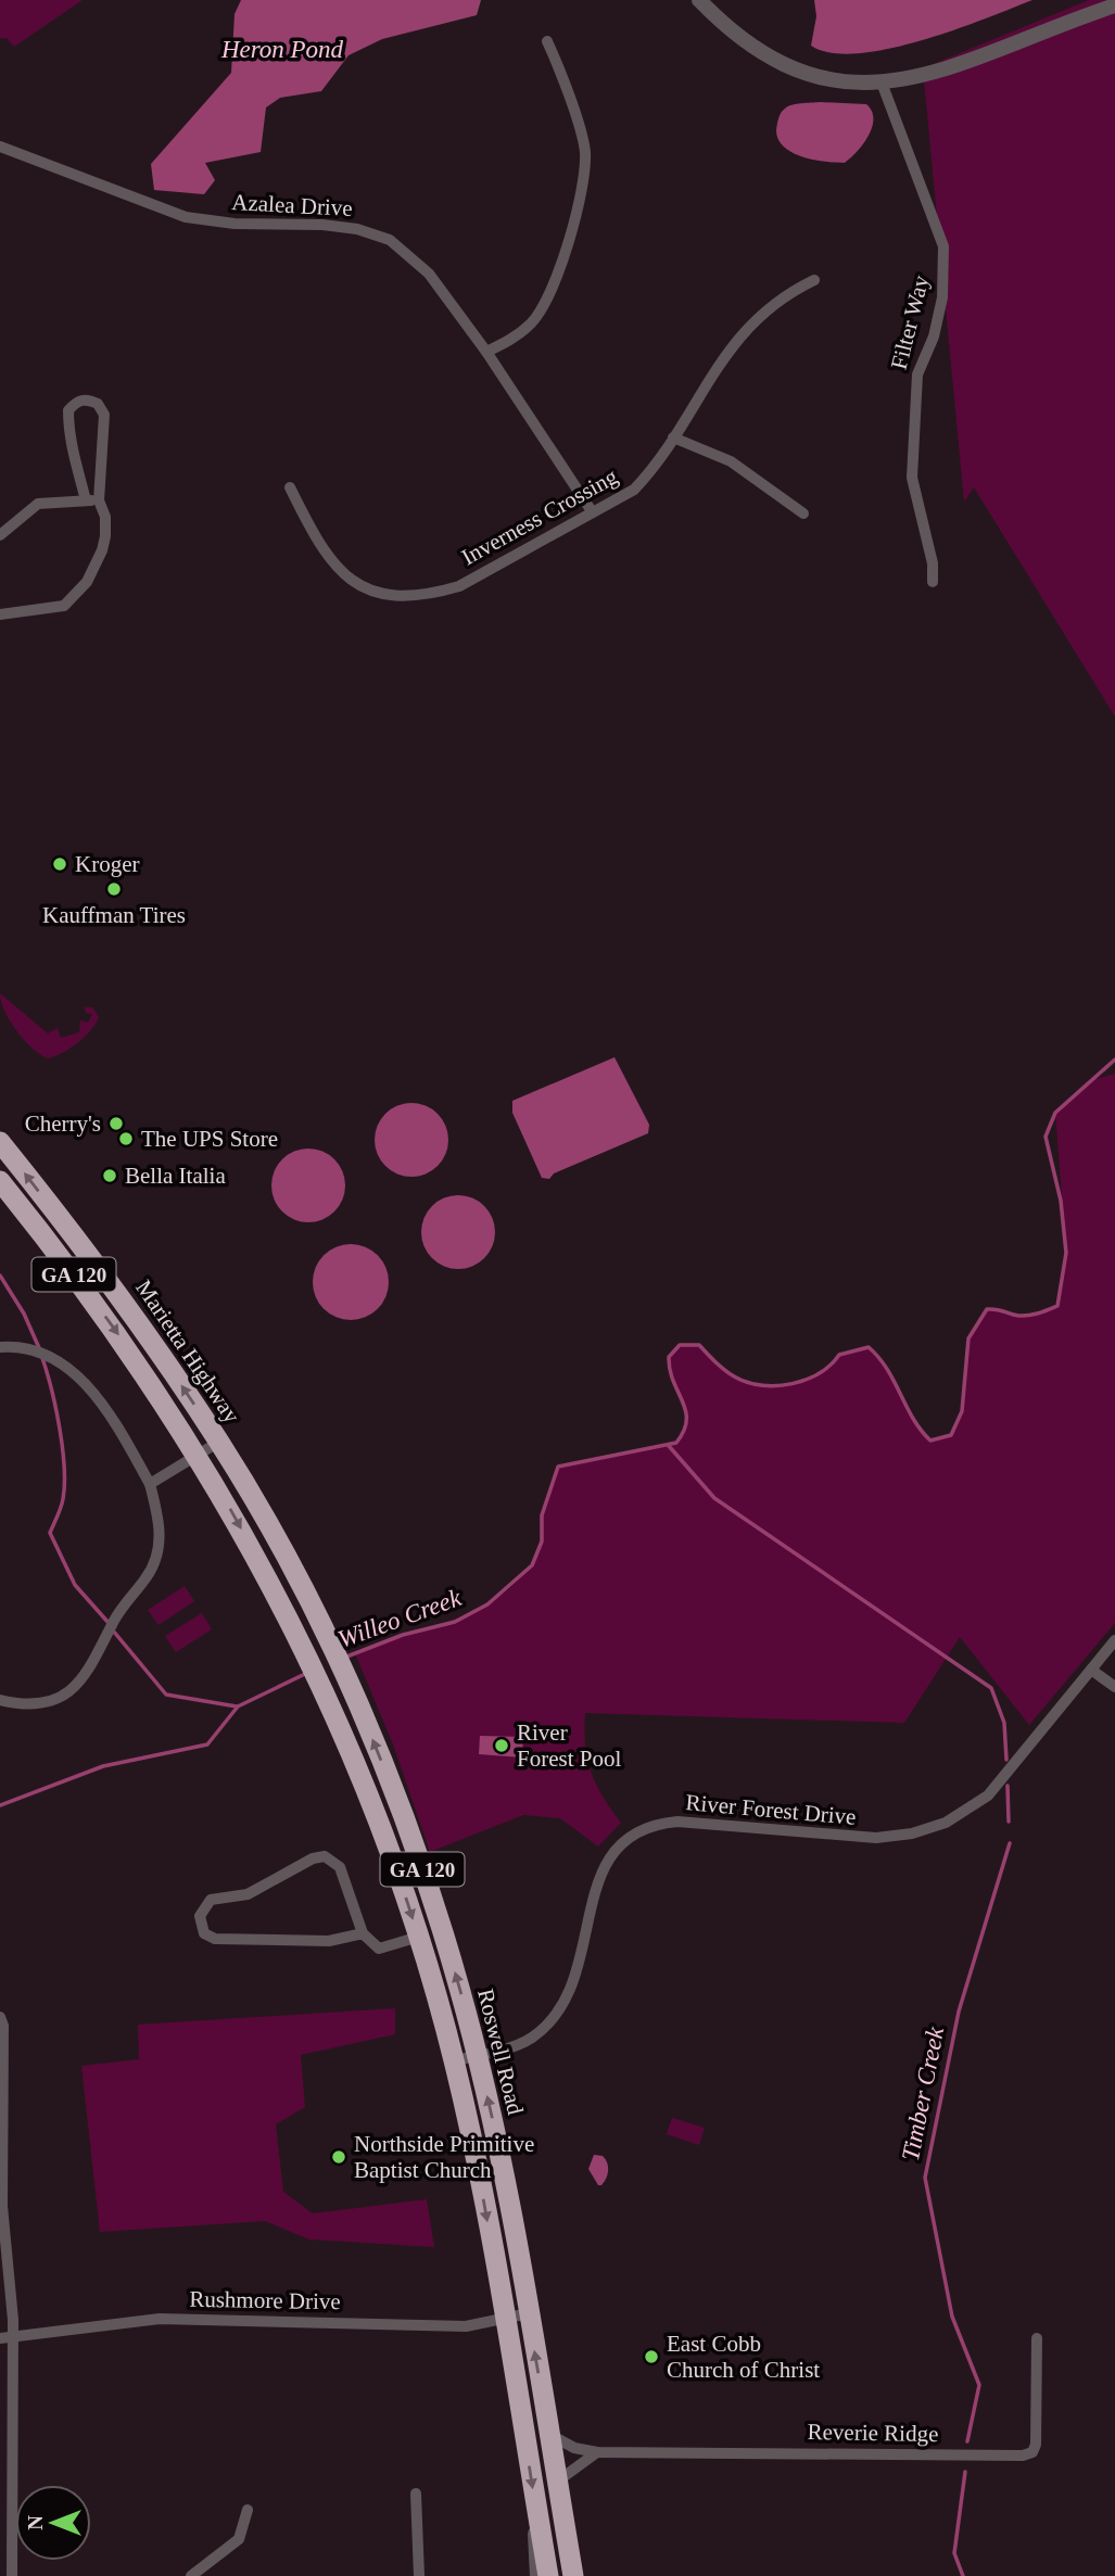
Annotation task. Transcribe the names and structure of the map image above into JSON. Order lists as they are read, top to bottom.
{
  "streets": {
    "highway": ["GA 120", "Marietta Highway", "Roswell Road"],
    "street": [
      "Azalea Drive",
      "Filter Way",
      "Inverness Crossing",
      "River Forest Drive",
      "Rushmore Drive",
      "Reverie Ridge"
    ]
  },
  "crossings": [
    ["Azalea Drive", "Inverness Crossing"],
    ["Marietta Highway", "Roswell Road"],
    ["River Forest Drive", "Roswell Road"],
    ["Roswell Road", "Rushmore Drive"],
    ["Roswell Road", "Reverie Ridge"]
  ],
  "water": ["Heron Pond", "Willeo Creek", "Timber Creek"],
  "places": [
    "Kroger",
    "Kauffman Tires",
    "Cherry's",
    "The UPS Store",
    "Bella Italia",
    "River Forest Pool",
    "Northside Primitive Baptist Church",
    "East Cobb Church of Christ"
  ],
  "north": "left"
}
